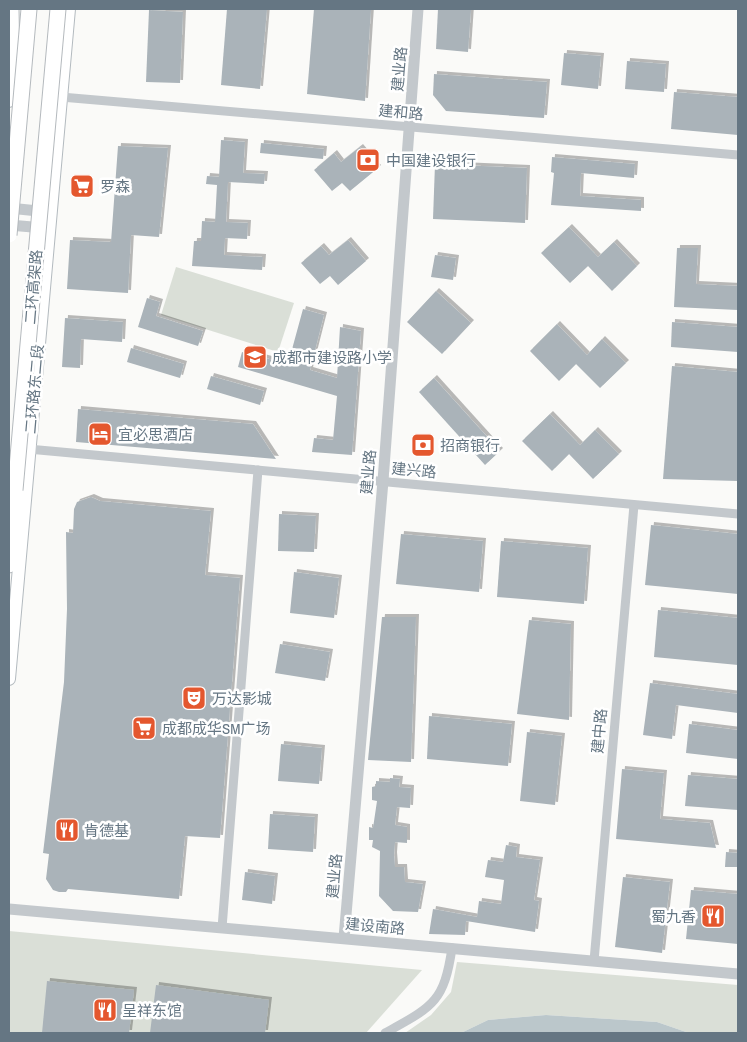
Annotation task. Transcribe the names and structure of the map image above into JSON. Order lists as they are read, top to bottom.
{
  "streets": {
    "highway": ["二环高架路"],
    "main road": ["二环路东二段"],
    "street": [
      "建业路",
      "建和路",
      "建兴路",
      "建中路",
      "建设南路"
    ]
  },
  "crossings": [
    ["建业路", "建和路"],
    ["建业路", "建兴路"],
    ["建业路", "建设南路"],
    ["建和路", "二环路东二段"],
    ["二环路东二段", "建兴路"],
    ["建兴路", "建中路"],
    ["建中路", "建设南路"]
  ],
  "places": {
    "bank": ["中国建设银行", "招商银行"],
    "supermarket": ["罗森", "成都成华SM广场"],
    "school or university": ["成都市建设路小学"],
    "hotel": ["宜必思酒店"],
    "theatre": ["万达影城"],
    "restaurant": ["肯德基", "蜀九香", "呈祥东馆"]
  }
}
